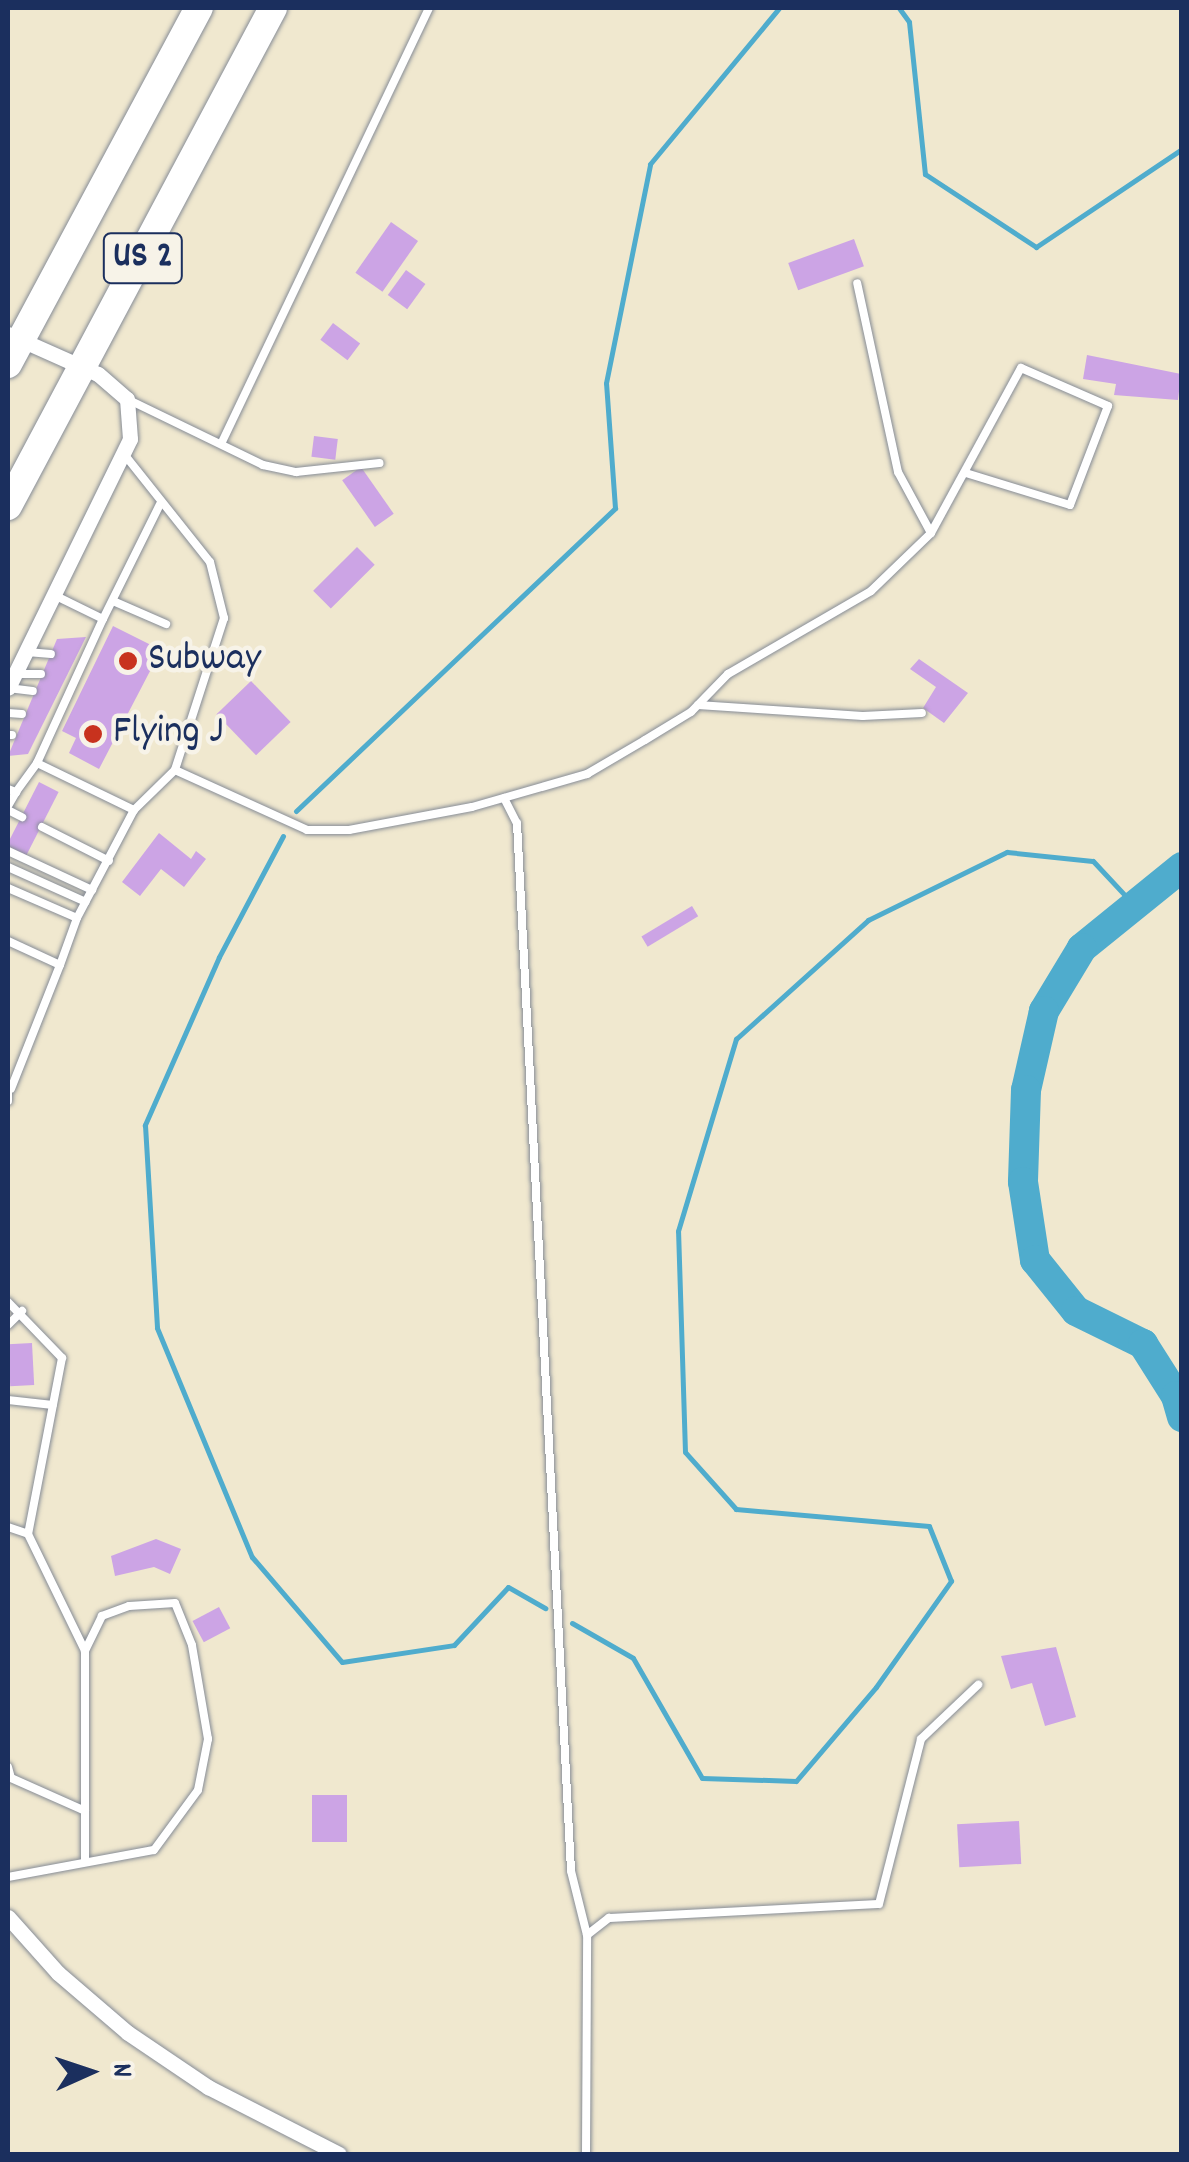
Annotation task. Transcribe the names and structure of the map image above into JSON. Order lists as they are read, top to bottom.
{
  "streets": {
    "highway": ["US 2"]
  },
  "places": ["Subway", "Flying J"],
  "north": "right"
}
